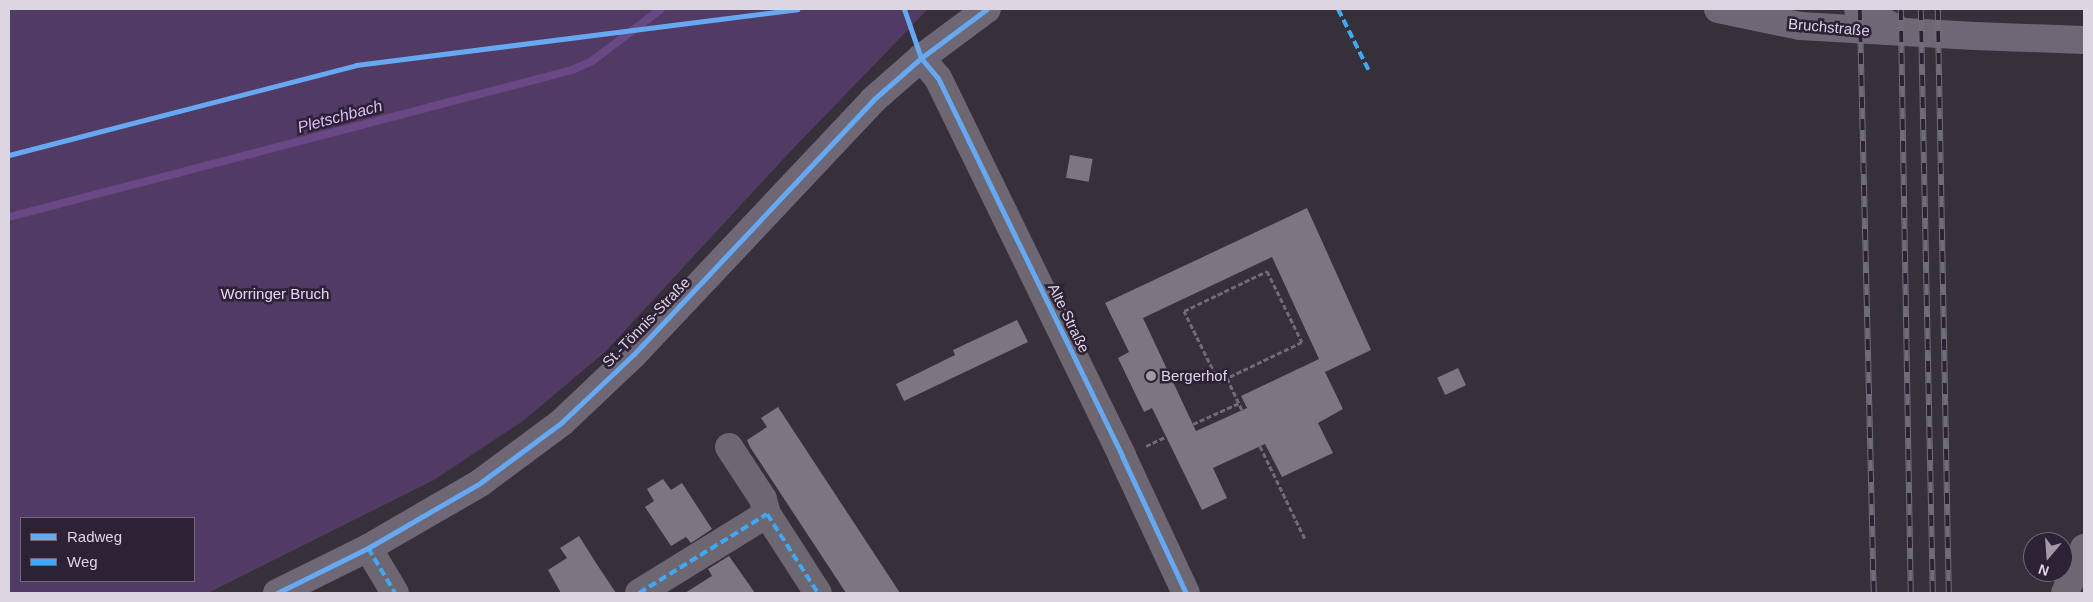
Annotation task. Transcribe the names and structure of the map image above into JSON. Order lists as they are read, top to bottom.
{
  "streets": {
    "main road": ["Bruchstraße", "St.-Tönnis-Straße"],
    "street": ["Alte Straße"]
  },
  "crossings": [
    ["Alte Straße", "St.-Tönnis-Straße"]
  ],
  "water": ["Pletschbach"],
  "parks": ["Worringer Bruch"],
  "places": ["Bergerhof"],
  "legend": ["Radweg", "Weg"],
  "north": "bottom"
}
